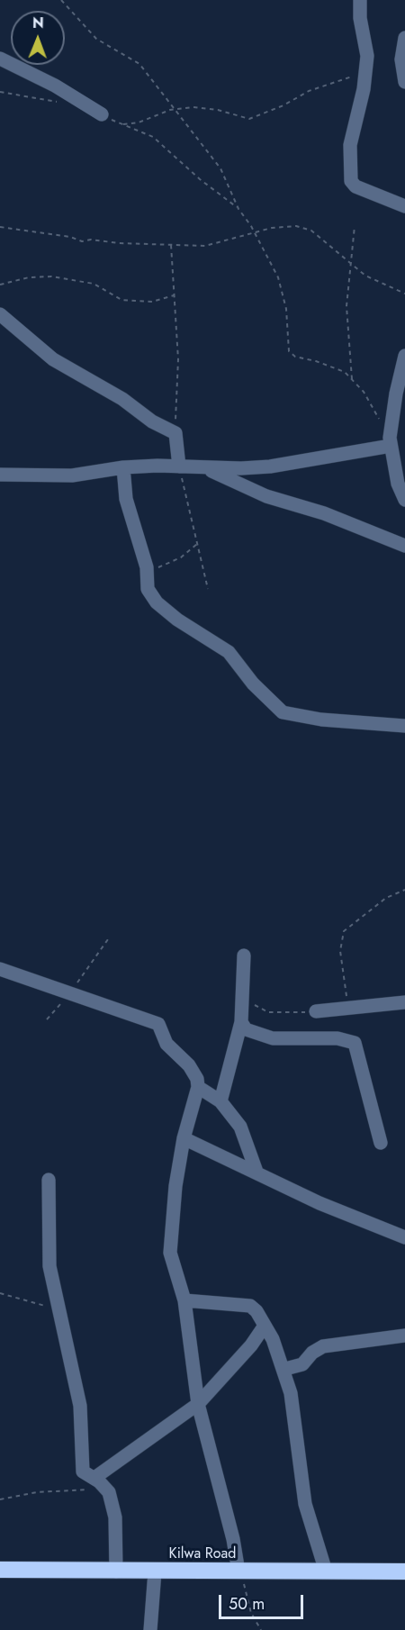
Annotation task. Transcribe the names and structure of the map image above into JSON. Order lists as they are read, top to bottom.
{
  "streets": {
    "highway": ["Kilwa Road"]
  },
  "scale_bar": "50 m",
  "north": "top"
}
